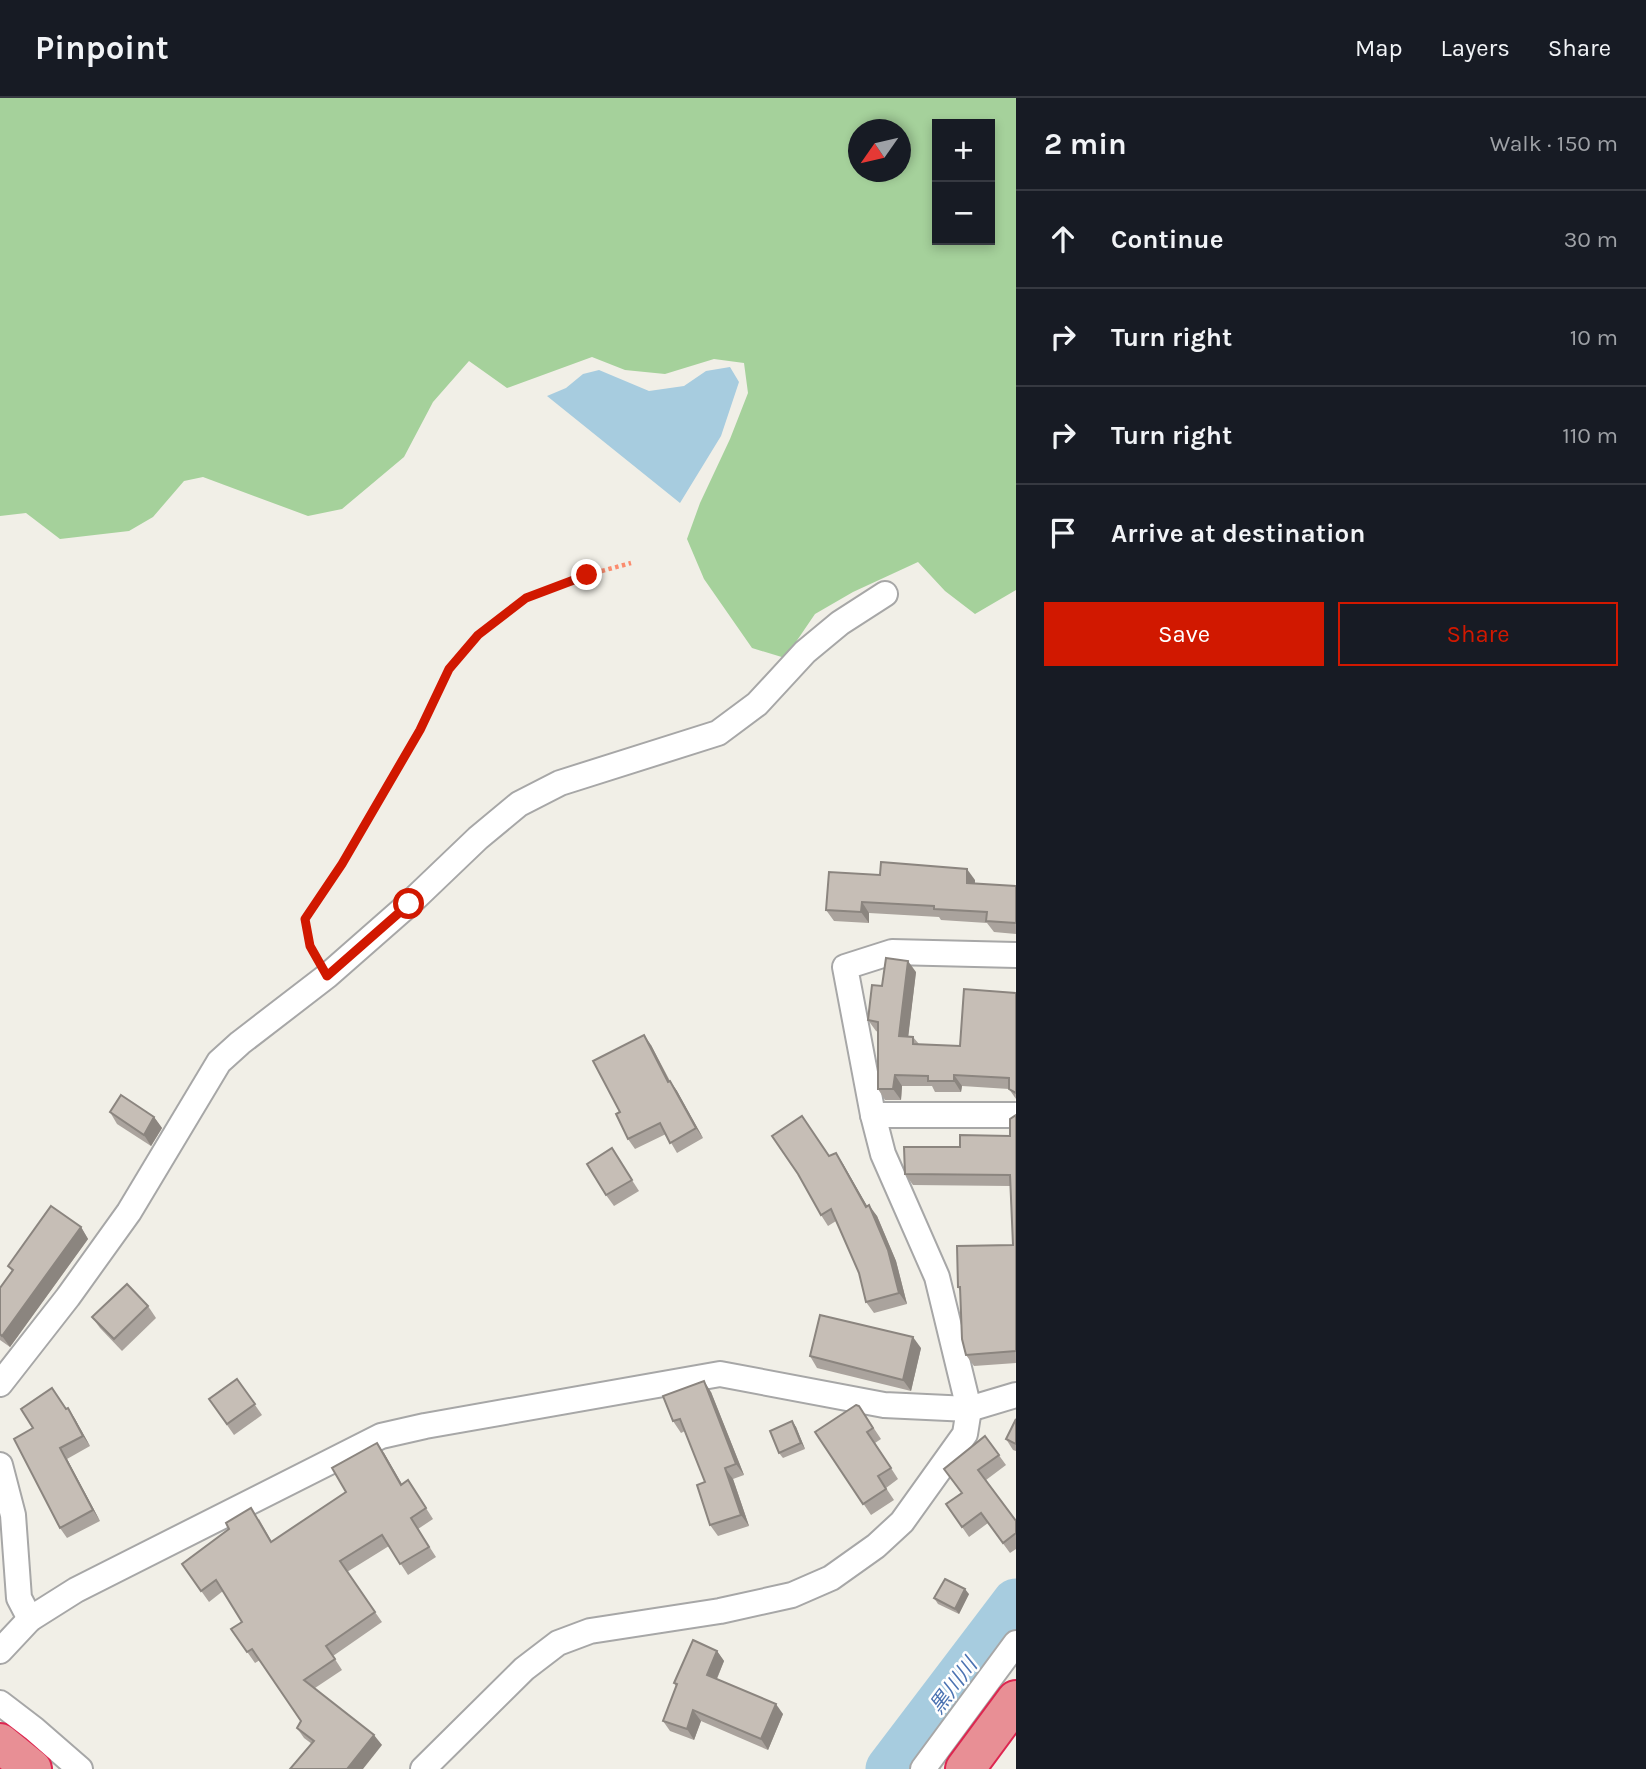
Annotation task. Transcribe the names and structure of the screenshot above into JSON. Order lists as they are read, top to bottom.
{
  "water": ["黒川川"],
  "north": "bottom left",
  "page": {
    "header": "Pinpoint",
    "nav": ["Map", "Layers", "Share"],
    "heading": ["2 min", "Walk · 150 m"],
    "map_buttons": ["+", "−"],
    "list": [
      ["Continue", "30 m"],
      ["Turn right", "10 m"],
      ["Turn right", "110 m"],
      "Arrive at destination"
    ],
    "buttons": ["Save", "Share"]
  }
}
